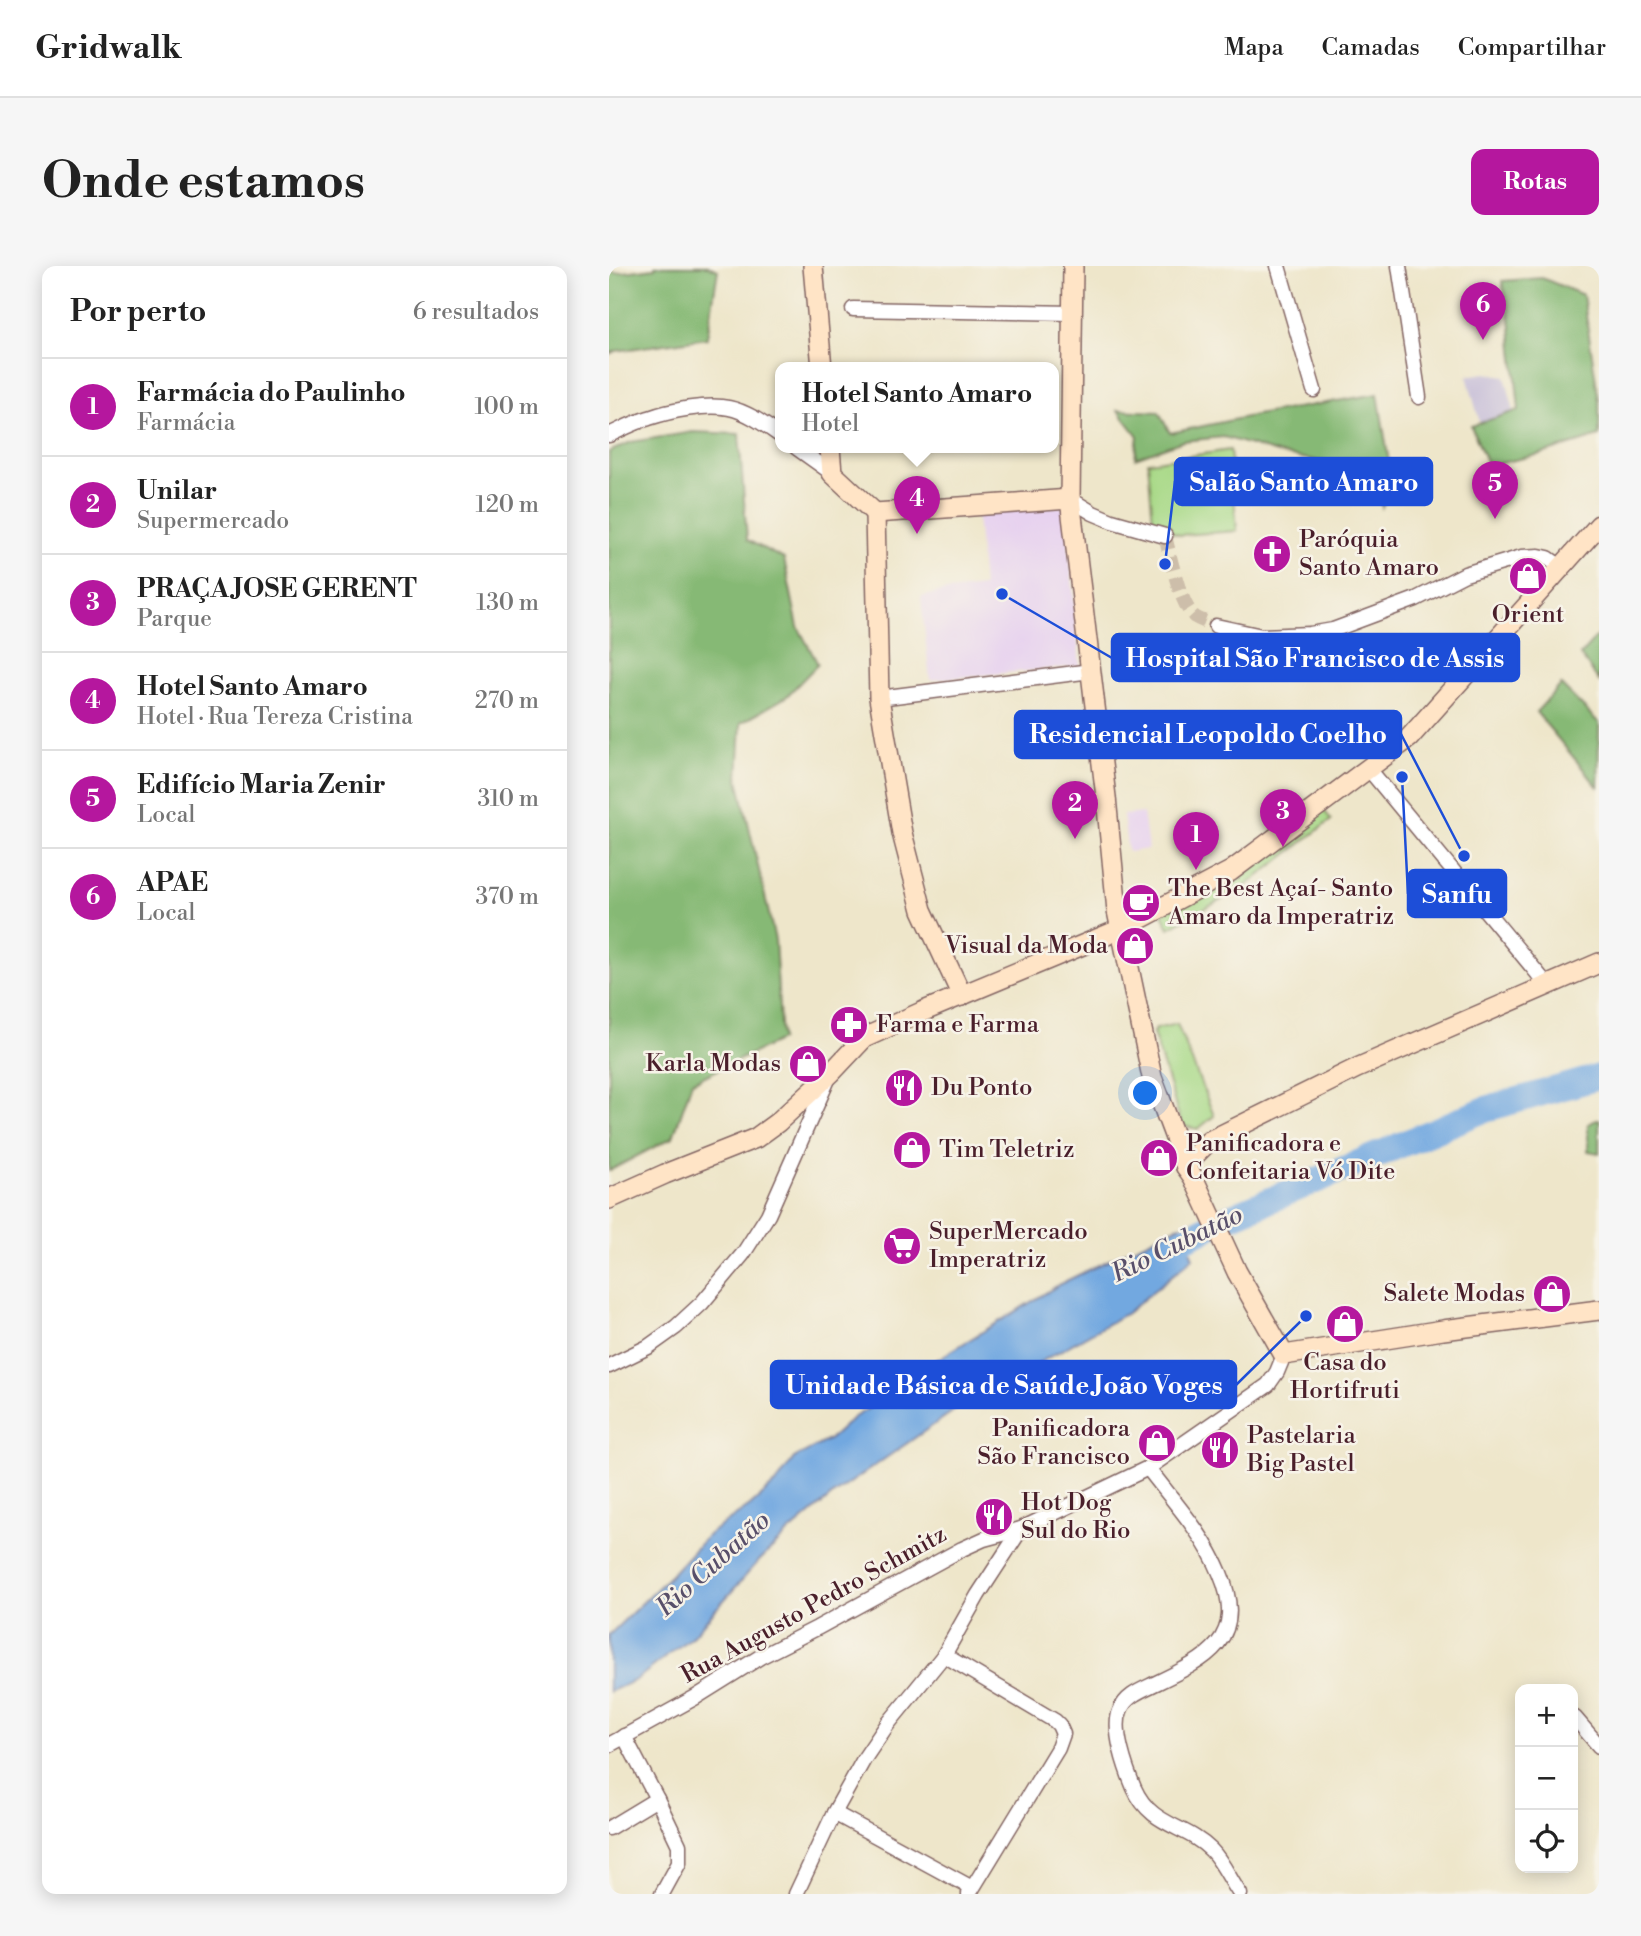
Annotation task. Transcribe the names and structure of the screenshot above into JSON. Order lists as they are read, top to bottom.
{
  "streets": {
    "street": ["Rua Augusto Pedro Schmitz"]
  },
  "water": ["Rio Cubatão"],
  "places": {
    "church": ["Paróquia Santo Amaro"],
    "other": [
      "Salão Santo Amaro",
      "Hospital São Francisco de Assis",
      "Sanfu",
      "Residencial Leopoldo Coelho",
      "Unidade Básica de Saúde João Voges"
    ],
    "shop": [
      "Orient",
      "Visual da Moda",
      "Karla Modas",
      "Tim Teletriz",
      "Panificadora e Confeitaria Vó Dite",
      "Salete Modas",
      "Casa do Hortifruti",
      "Panificadora São Francisco"
    ],
    "cafe": ["The Best Açaí- Santo Amaro da Imperatriz"],
    "pharmacy": ["Farma e Farma"],
    "restaurant": ["Du Ponto", "Pastelaria Big Pastel", "Hot Dog Sul do Rio"],
    "supermarket": ["SuperMercado Imperatriz"]
  },
  "page": {
    "header": "Gridwalk",
    "nav": ["Mapa", "Camadas", "Compartilhar"],
    "buttons": "Rotas",
    "title": "Onde estamos",
    "heading": ["Por perto", "6 resultados"],
    "pins": [
      "6",
      "5",
      "4",
      "2",
      "3",
      "1"
    ],
    "list": [
      {
        "mark": "1",
        "name": "Farmácia do Paulinho",
        "note": "Farmácia",
        "value": "100 m"
      },
      {
        "mark": "2",
        "name": "Unilar",
        "note": "Supermercado",
        "value": "120 m"
      },
      {
        "mark": "3",
        "name": "PRAÇA JOSE GERENT",
        "note": "Parque",
        "value": "130 m"
      },
      {
        "mark": "4",
        "name": "Hotel Santo Amaro",
        "note": "Hotel · Rua Tereza Cristina",
        "value": "270 m"
      },
      {
        "mark": "5",
        "name": "Edifício Maria Zenir",
        "note": "Local",
        "value": "310 m"
      },
      {
        "mark": "6",
        "name": "APAE",
        "note": "Local",
        "value": "370 m"
      }
    ],
    "popup": ["Hotel Santo Amaro", "Hotel"],
    "map_buttons": ["+", "−"]
  }
}
